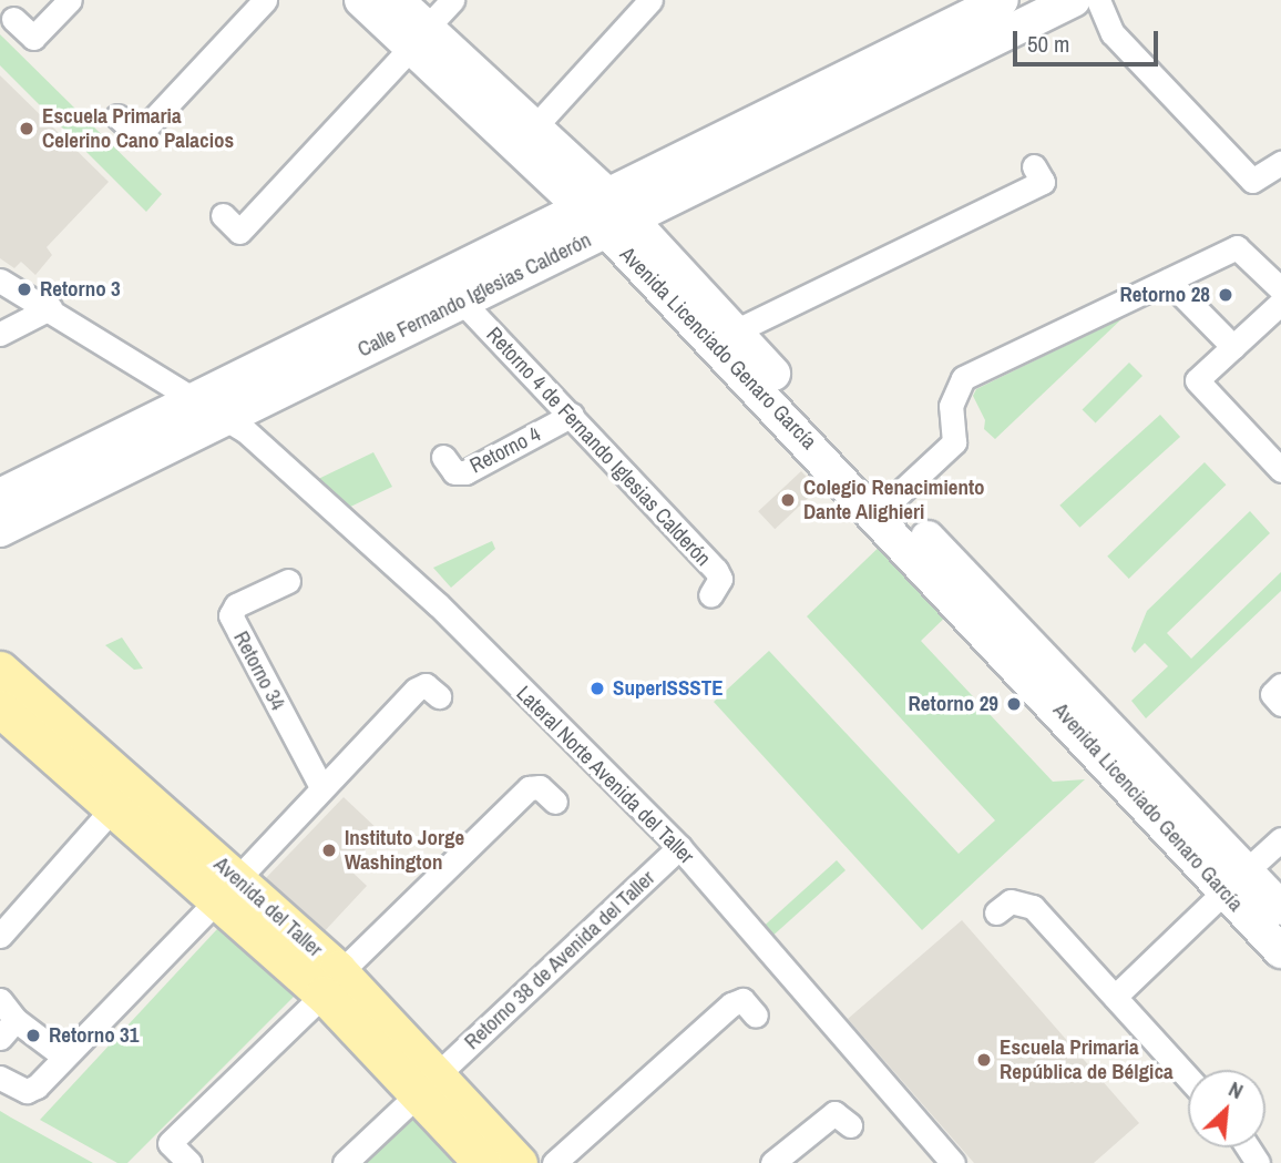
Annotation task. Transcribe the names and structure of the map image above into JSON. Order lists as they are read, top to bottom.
{
  "streets": {
    "main road": ["Avenida del Taller"],
    "street": [
      "Calle Fernando Iglesias Calderón",
      "Avenida Licenciado Genaro García",
      "Retorno 4 de Fernando Iglesias Calderón",
      "Retorno 4",
      "Retorno 34",
      "Lateral Norte Avenida del Taller",
      "Retorno 38 de Avenida del Taller"
    ]
  },
  "crossings": [
    ["Calle Fernando Iglesias Calderón", "Avenida Licenciado Genaro García"],
    ["Calle Fernando Iglesias Calderón", "Retorno 4 de Fernando Iglesias Calderón"],
    ["Calle Fernando Iglesias Calderón", "Lateral Norte Avenida del Taller"],
    ["Retorno 4 de Fernando Iglesias Calderón", "Retorno 4"],
    ["Lateral Norte Avenida del Taller", "Retorno 38 de Avenida del Taller"],
    ["Avenida del Taller", "Retorno 38 de Avenida del Taller"]
  ],
  "places": [
    "Escuela Primaria Celerino Cano Palacios",
    "Retorno 3",
    "Retorno 28",
    "Colegio Renacimiento Dante Alighieri",
    "SuperISSSTE",
    "Retorno 29",
    "Instituto Jorge Washington",
    "Retorno 31",
    "Escuela Primaria República de Bélgica"
  ],
  "scale_bar": "50 m",
  "north": "top right"
}
